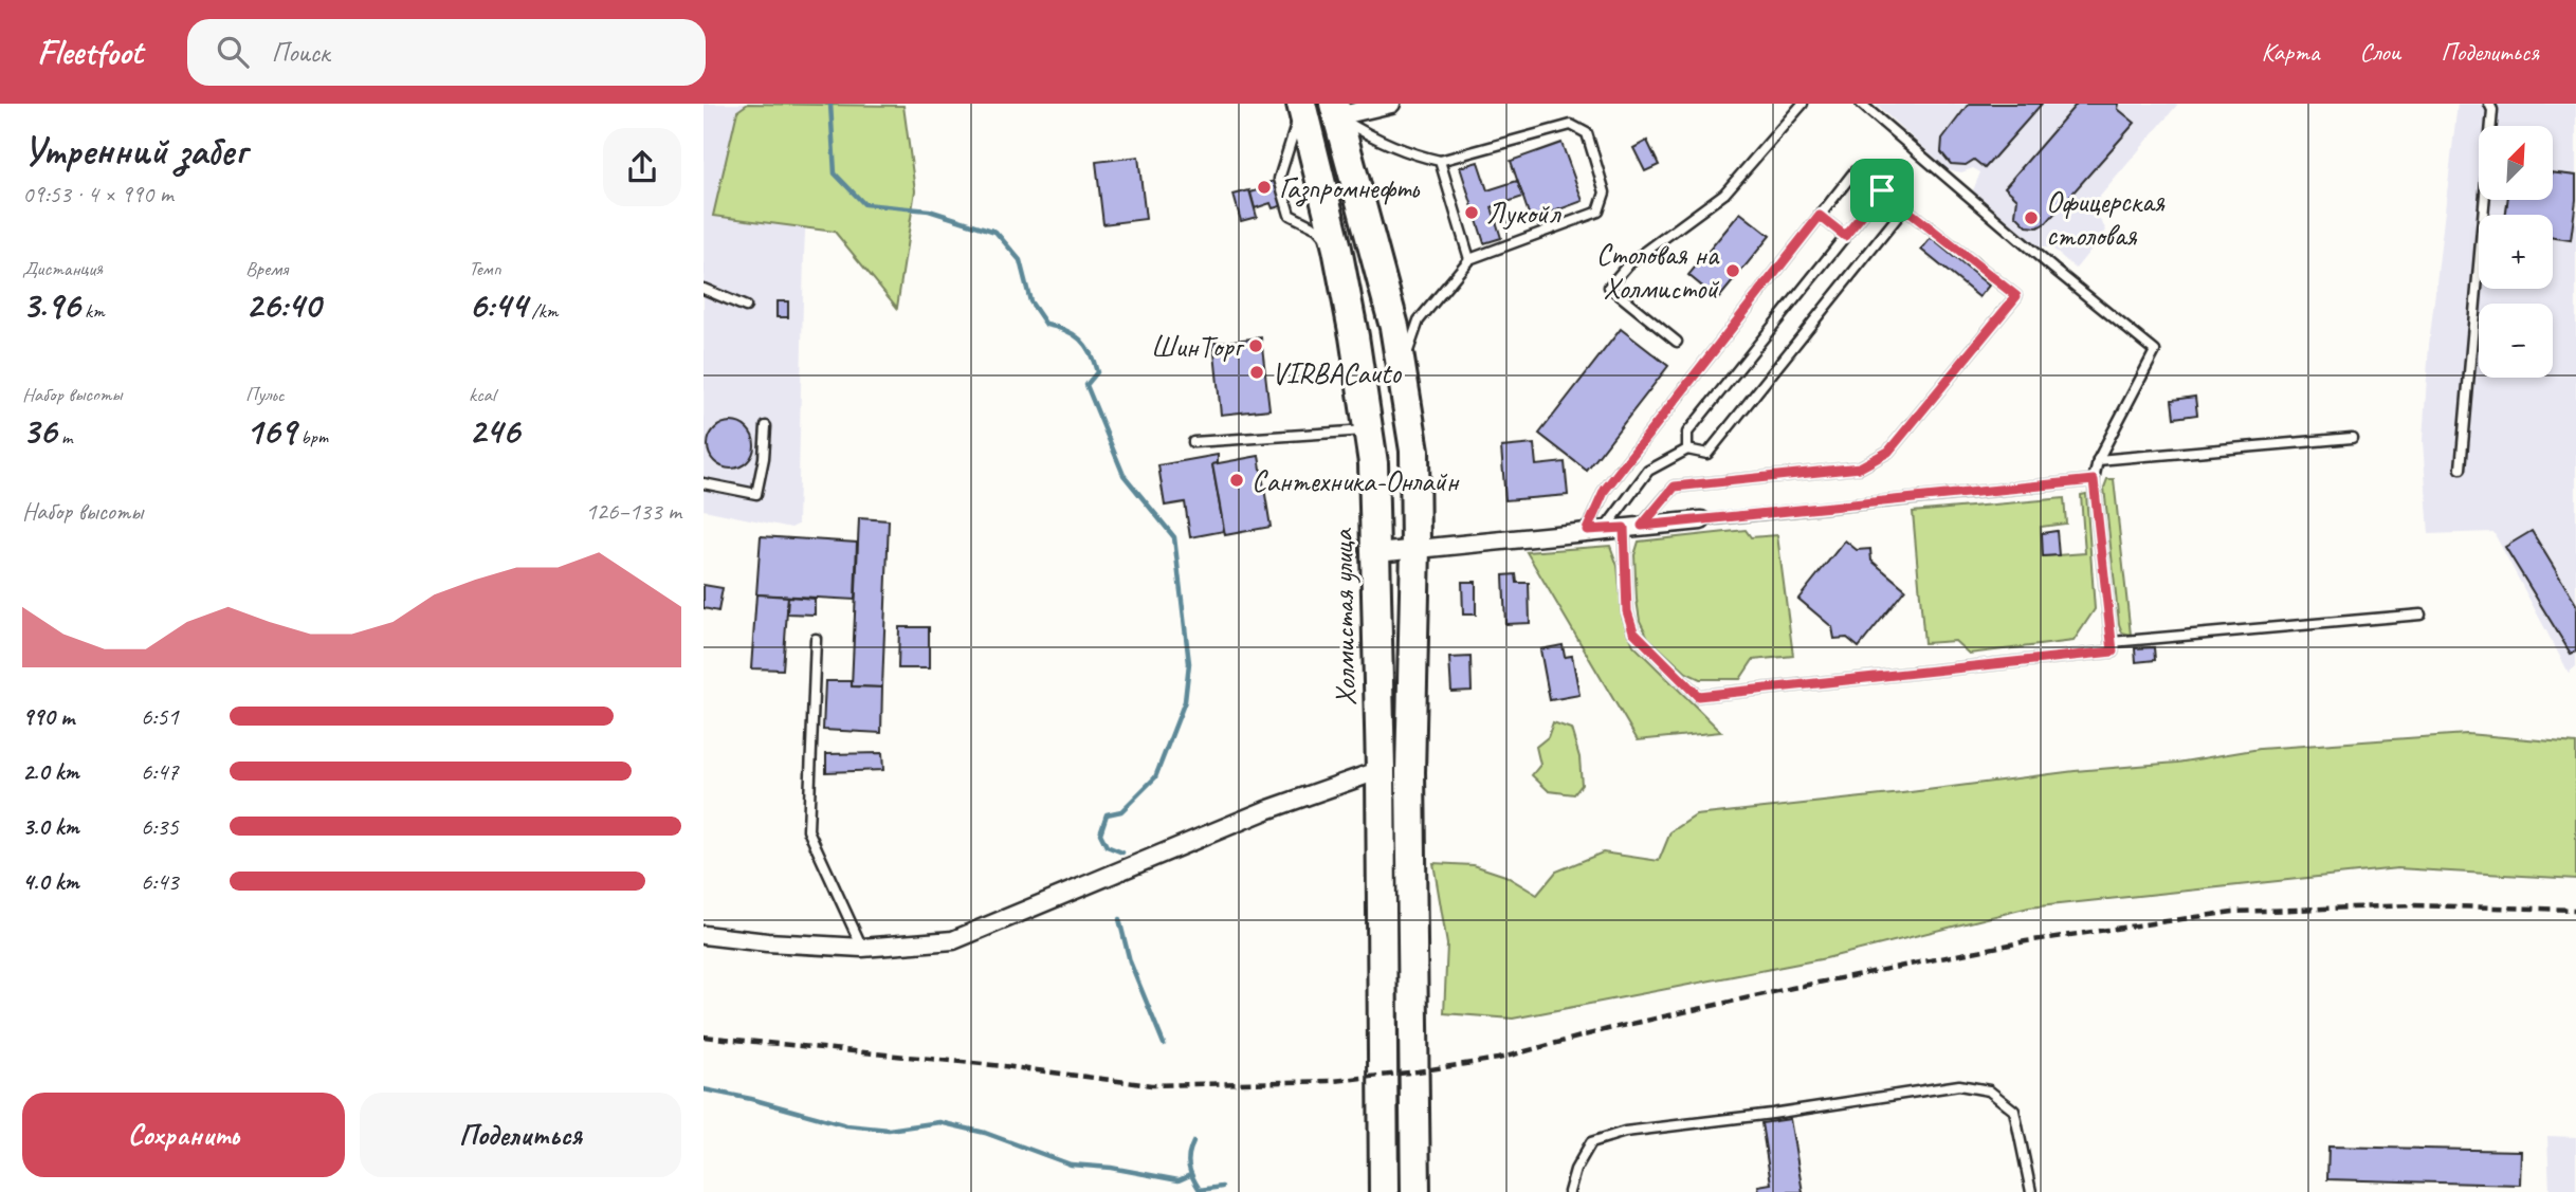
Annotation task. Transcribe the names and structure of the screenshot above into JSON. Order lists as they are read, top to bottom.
{
  "streets": {
    "highway": ["Холмистая улица"]
  },
  "places": [
    "Газпромнефть",
    "Лукойл",
    "Офицерская столовая",
    "Столовая на Холмистой",
    "ШинТорг",
    "VIRBACauto",
    "Сантехника-Онлайн"
  ],
  "north": "top right",
  "page": {
    "header": "Fleetfoot",
    "search": "Поиск",
    "nav": ["Карта", "Слои", "Поделиться"],
    "heading": ["Утренний забег", "09:53 · 4 × 990 m"],
    "map_buttons": ["+", "−"],
    "stats": [
      ["Дистанция", "3.96 km"],
      ["Время", "26:40"],
      ["Темп", "6:44 /km"],
      ["Набор высоты", "36 m"],
      ["Пульс", "169 bpm"],
      ["kcal", "246"]
    ],
    "chart": ["Набор высоты", "126–133 m"],
    "list": [
      {
        "name": "990 m",
        "note": "6:51"
      },
      {
        "name": "2.0 km",
        "note": "6:47"
      },
      {
        "name": "3.0 km",
        "note": "6:35"
      },
      {
        "name": "4.0 km",
        "note": "6:43"
      }
    ],
    "buttons": ["Сохранить", "Поделиться"]
  }
}
